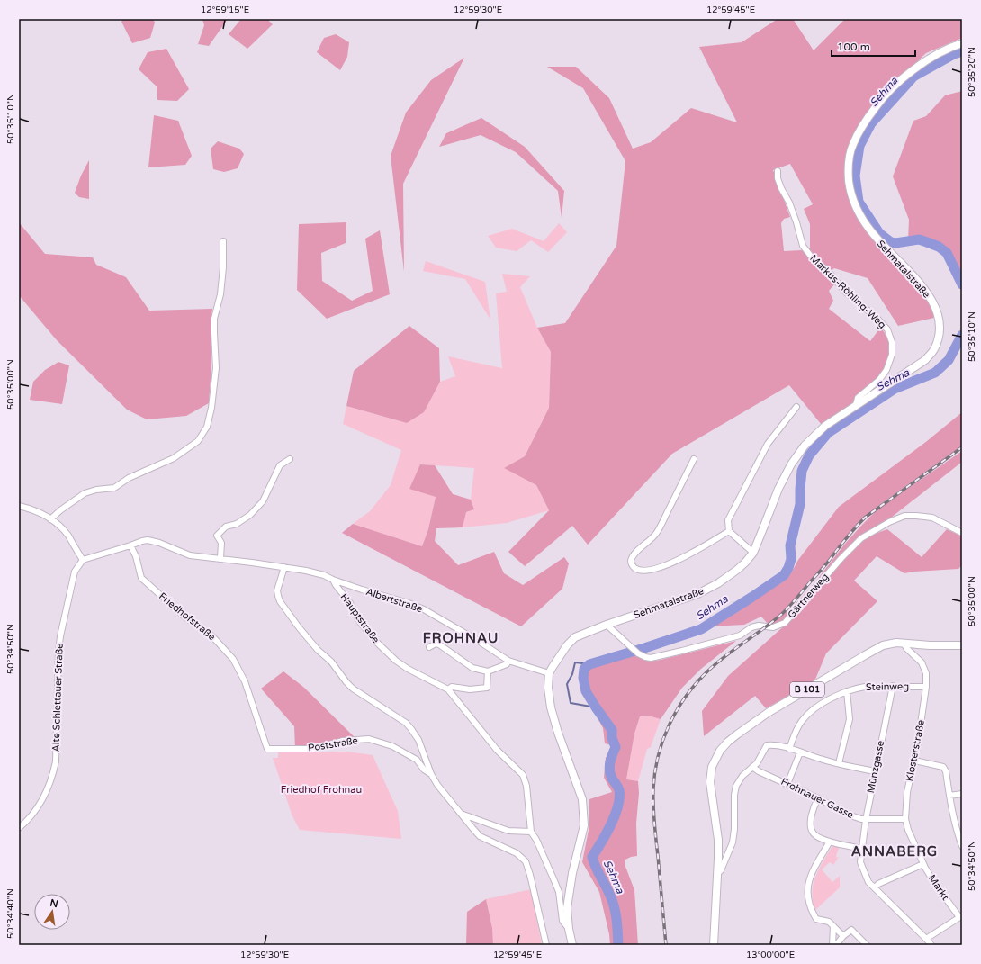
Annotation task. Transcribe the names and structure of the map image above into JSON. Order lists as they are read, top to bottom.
{
  "streets": {
    "main road": ["Sehmatalstraße", "B 101"],
    "street": [
      "Markus-Röhling-Weg",
      "Gärtnerweg",
      "Albertstraße",
      "Friedhofstraße",
      "Hauptstraße",
      "Steinweg",
      "Alte Schlettauer Straße",
      "Poststraße",
      "Klosterstraße",
      "Münzgasse",
      "Frohnauer Gasse",
      "Markt"
    ]
  },
  "crossings": [
    ["Sehmatalstraße", "Markus-Röhling-Weg"],
    ["Sehmatalstraße", "Gärtnerweg"],
    ["Sehmatalstraße", "Albertstraße"],
    ["Albertstraße", "Hauptstraße"],
    ["Friedhofstraße", "Poststraße"],
    ["Steinweg", "Klosterstraße"],
    ["Steinweg", "Münzgasse"],
    ["B 101", "Klosterstraße"],
    ["Klosterstraße", "Frohnauer Gasse"],
    ["Klosterstraße", "Markt"],
    ["Münzgasse", "Frohnauer Gasse"],
    ["Münzgasse", "Markt"]
  ],
  "districts": ["FROHNAU", "ANNABERG"],
  "water": ["Sehma"],
  "parks": ["Friedhof Frohnau"],
  "scale_bar": "100 m",
  "north": "top",
  "coordinates": [
    "12°59'15\"E",
    "12°59'30\"E",
    "12°59'45\"E",
    "50°35'20\"N",
    "50°35'10\"N",
    "50°35'00\"N",
    "50°34'50\"N",
    "50°34'40\"N",
    "13°00'00\"E"
  ]
}
